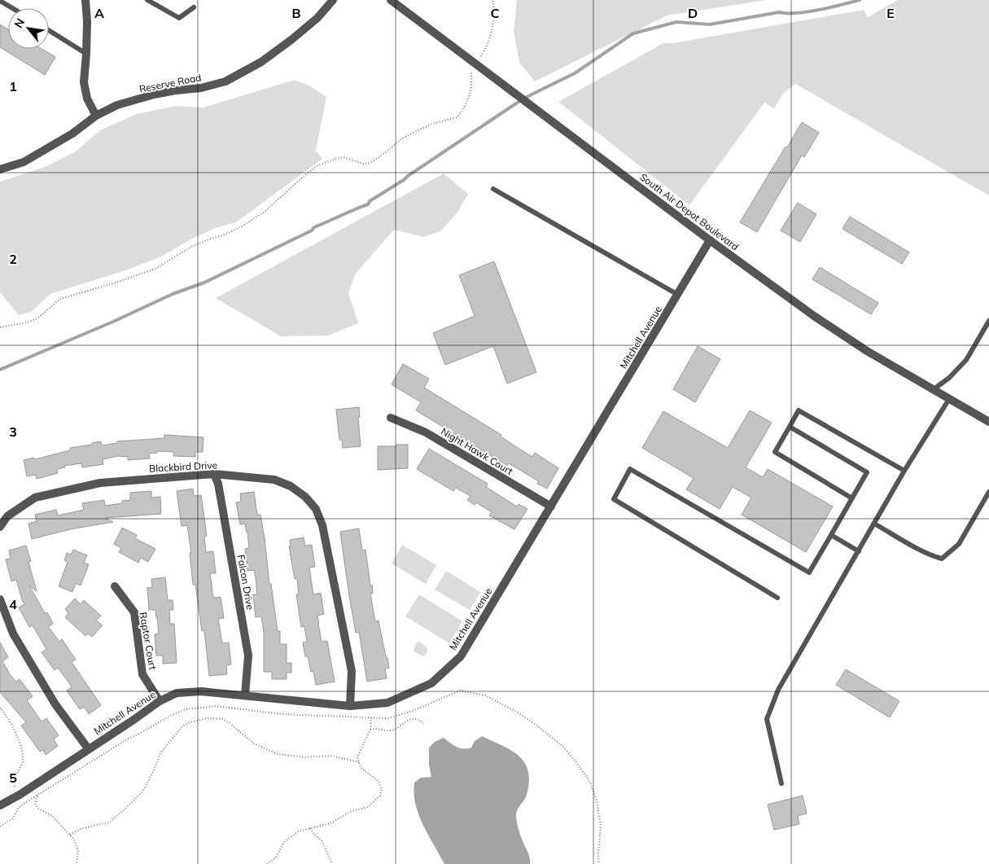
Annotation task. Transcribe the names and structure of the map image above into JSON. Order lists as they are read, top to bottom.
{
  "streets": {
    "street": [
      "Reserve Road",
      "South Air Depot Boulevard",
      "Mitchell Avenue",
      "Night Hawk Court",
      "Blackbird Drive",
      "Falcon Drive",
      "Raptor Court"
    ]
  },
  "crossings": [
    ["South Air Depot Boulevard", "Mitchell Avenue"],
    ["Mitchell Avenue", "Night Hawk Court"],
    ["Mitchell Avenue", "Blackbird Drive"],
    ["Mitchell Avenue", "Falcon Drive"],
    ["Mitchell Avenue", "Raptor Court"],
    ["Blackbird Drive", "Falcon Drive"]
  ],
  "north": "top left",
  "grid": {
    "columns": [
      "A",
      "B",
      "C",
      "D",
      "E"
    ],
    "rows": [
      "1",
      "2",
      "3",
      "4",
      "5"
    ]
  }
}
